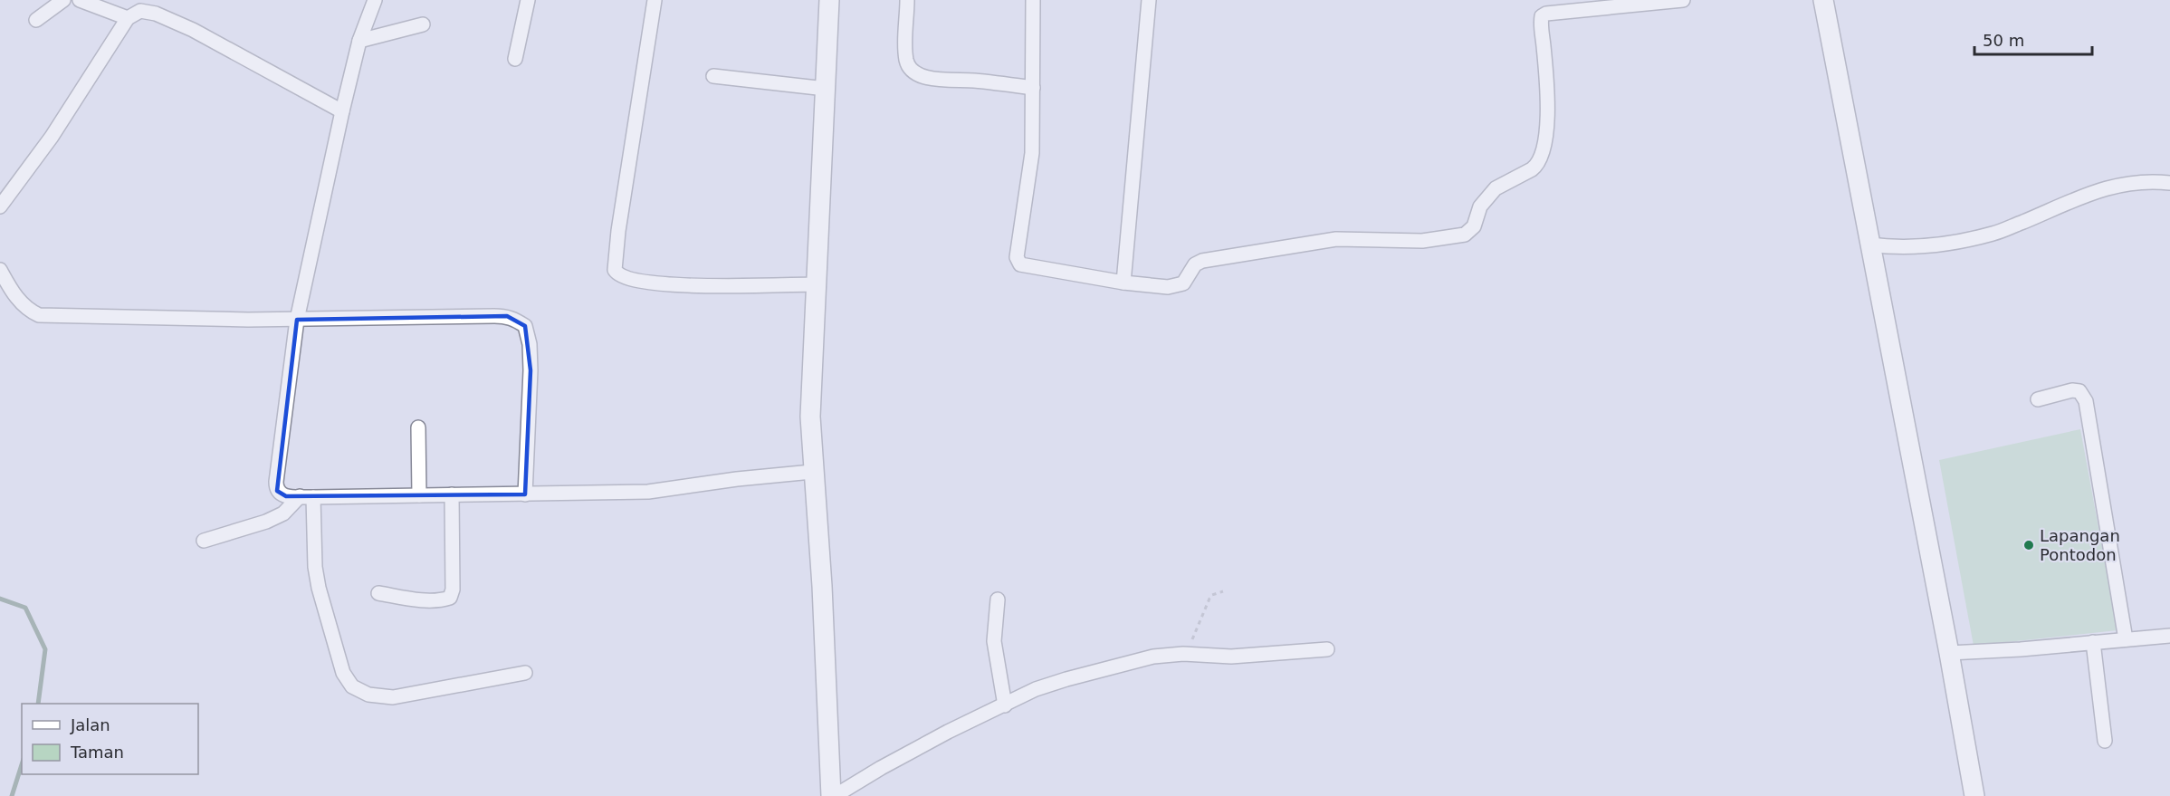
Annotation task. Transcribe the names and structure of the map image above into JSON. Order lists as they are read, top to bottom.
{
  "places": ["Lapangan Pontodon"],
  "legend": ["Jalan", "Taman"],
  "scale_bar": "50 m"
}
